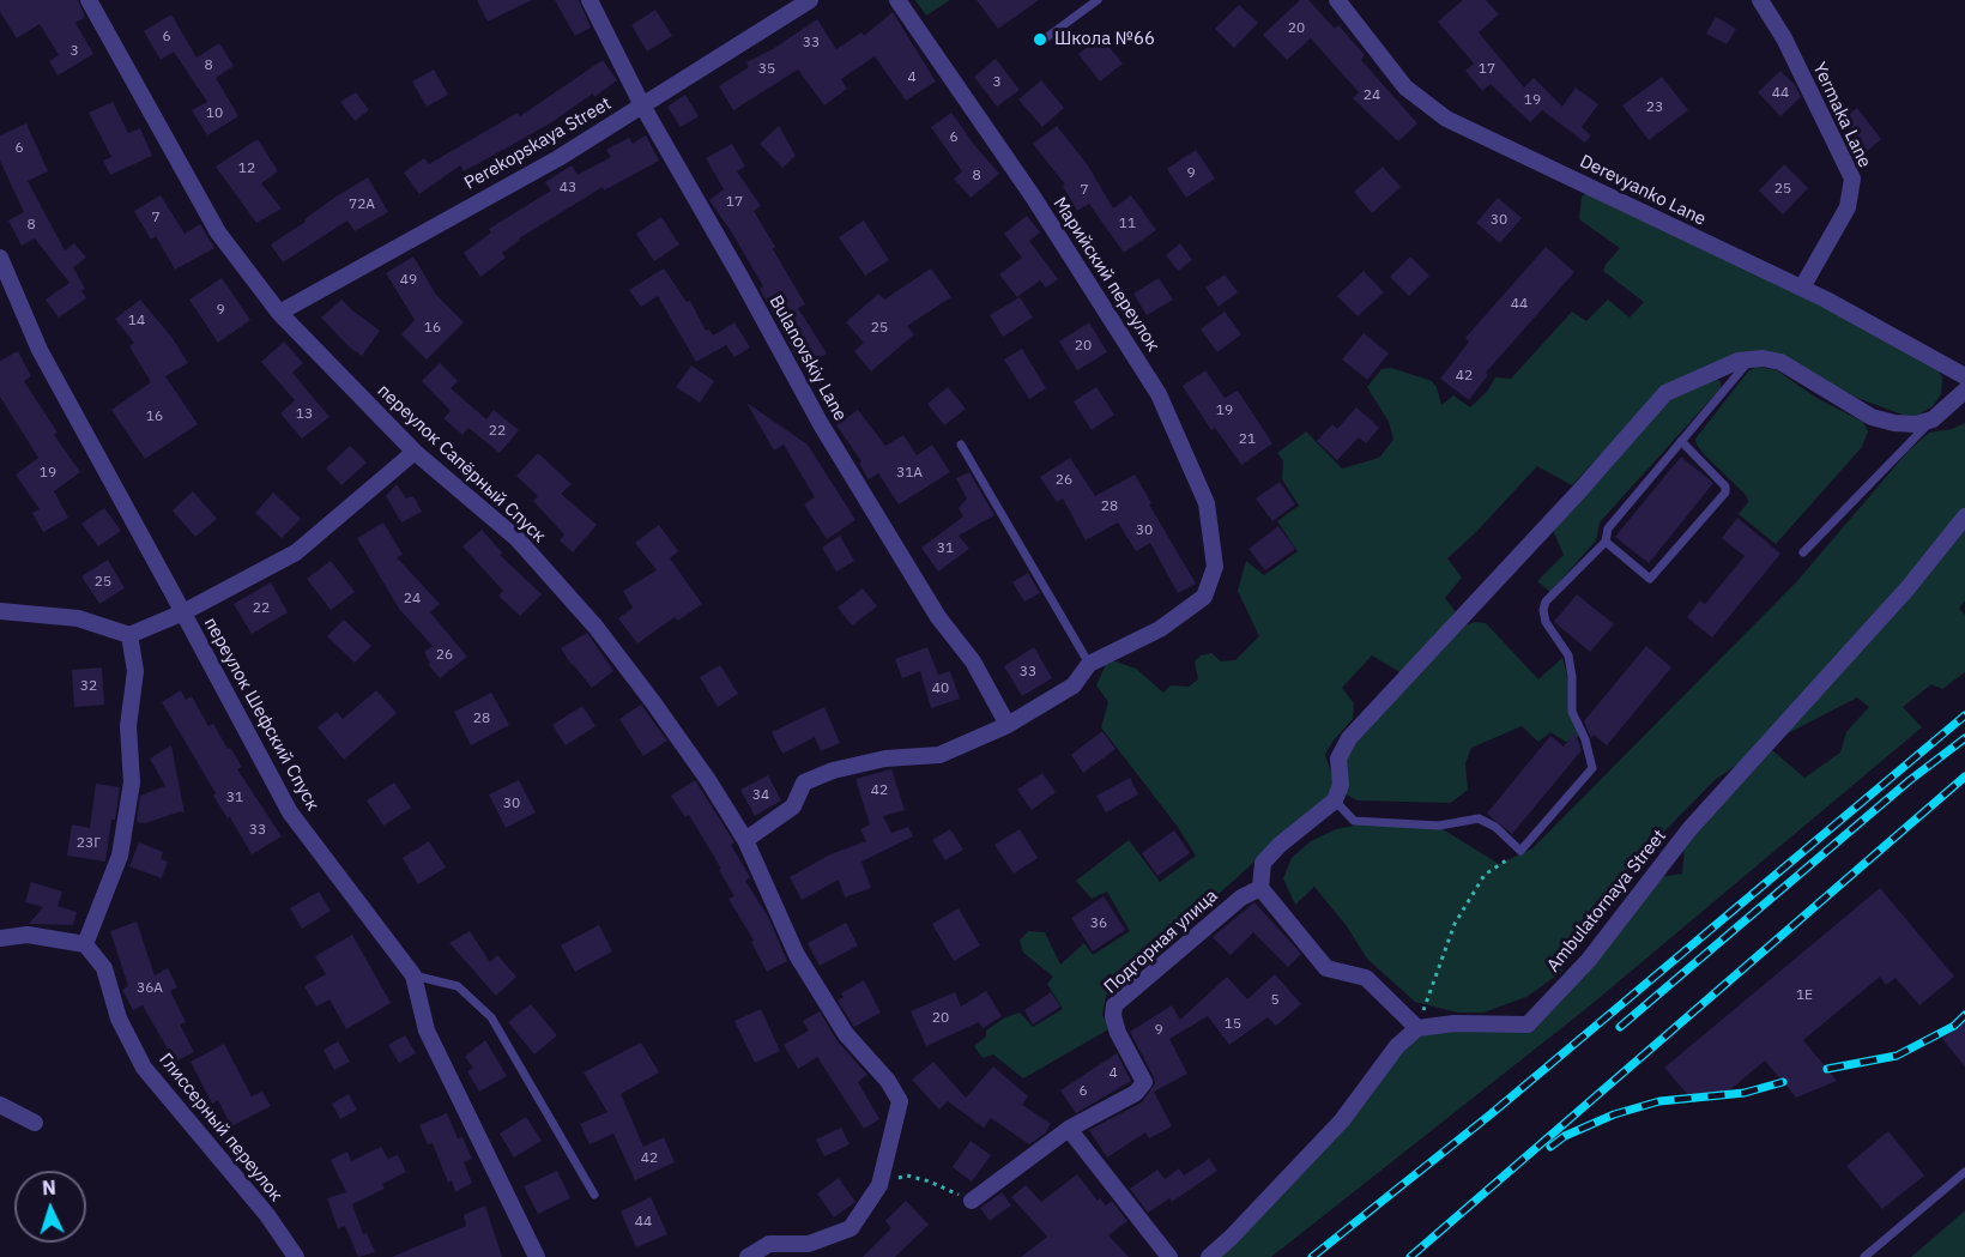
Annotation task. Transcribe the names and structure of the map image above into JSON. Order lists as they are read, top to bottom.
{
  "streets": {
    "street": [
      "Yermaka Lane",
      "Perekopskaya Street",
      "Derevyanko Lane",
      "Марийский переулок",
      "Bulanovskiy Lane",
      "переулок Сапёрный Спуск",
      "переулок Шефский Спуск",
      "Ambulatornaya Street",
      "Подгорная улица",
      "Глиссерный переулок"
    ]
  },
  "crossings": [
    ["Yermaka Lane", "Derevyanko Lane"],
    ["Perekopskaya Street", "Bulanovskiy Lane"],
    ["Perekopskaya Street", "переулок Сапёрный Спуск"]
  ],
  "places": ["Школа №66"],
  "house_numbers": [
    "20",
    "6",
    "33",
    "3",
    "8",
    "35",
    "17",
    "4",
    "3",
    "44",
    "24",
    "19",
    "23",
    "10",
    "6",
    "6",
    "12",
    "9",
    "8",
    "43",
    "25",
    "7",
    "17",
    "72А",
    "7",
    "30",
    "11",
    "8",
    "49",
    "44",
    "9",
    "14",
    "16",
    "25",
    "20",
    "42",
    "19",
    "13",
    "16",
    "22",
    "21",
    "19",
    "31А",
    "26",
    "28",
    "30",
    "31",
    "25",
    "24",
    "22",
    "26",
    "33",
    "32",
    "40",
    "28",
    "42",
    "34",
    "31",
    "30",
    "33",
    "23Г",
    "36",
    "36А",
    "1Е",
    "5",
    "20",
    "15",
    "9",
    "4",
    "6",
    "42",
    "44"
  ],
  "north": "top"
}
